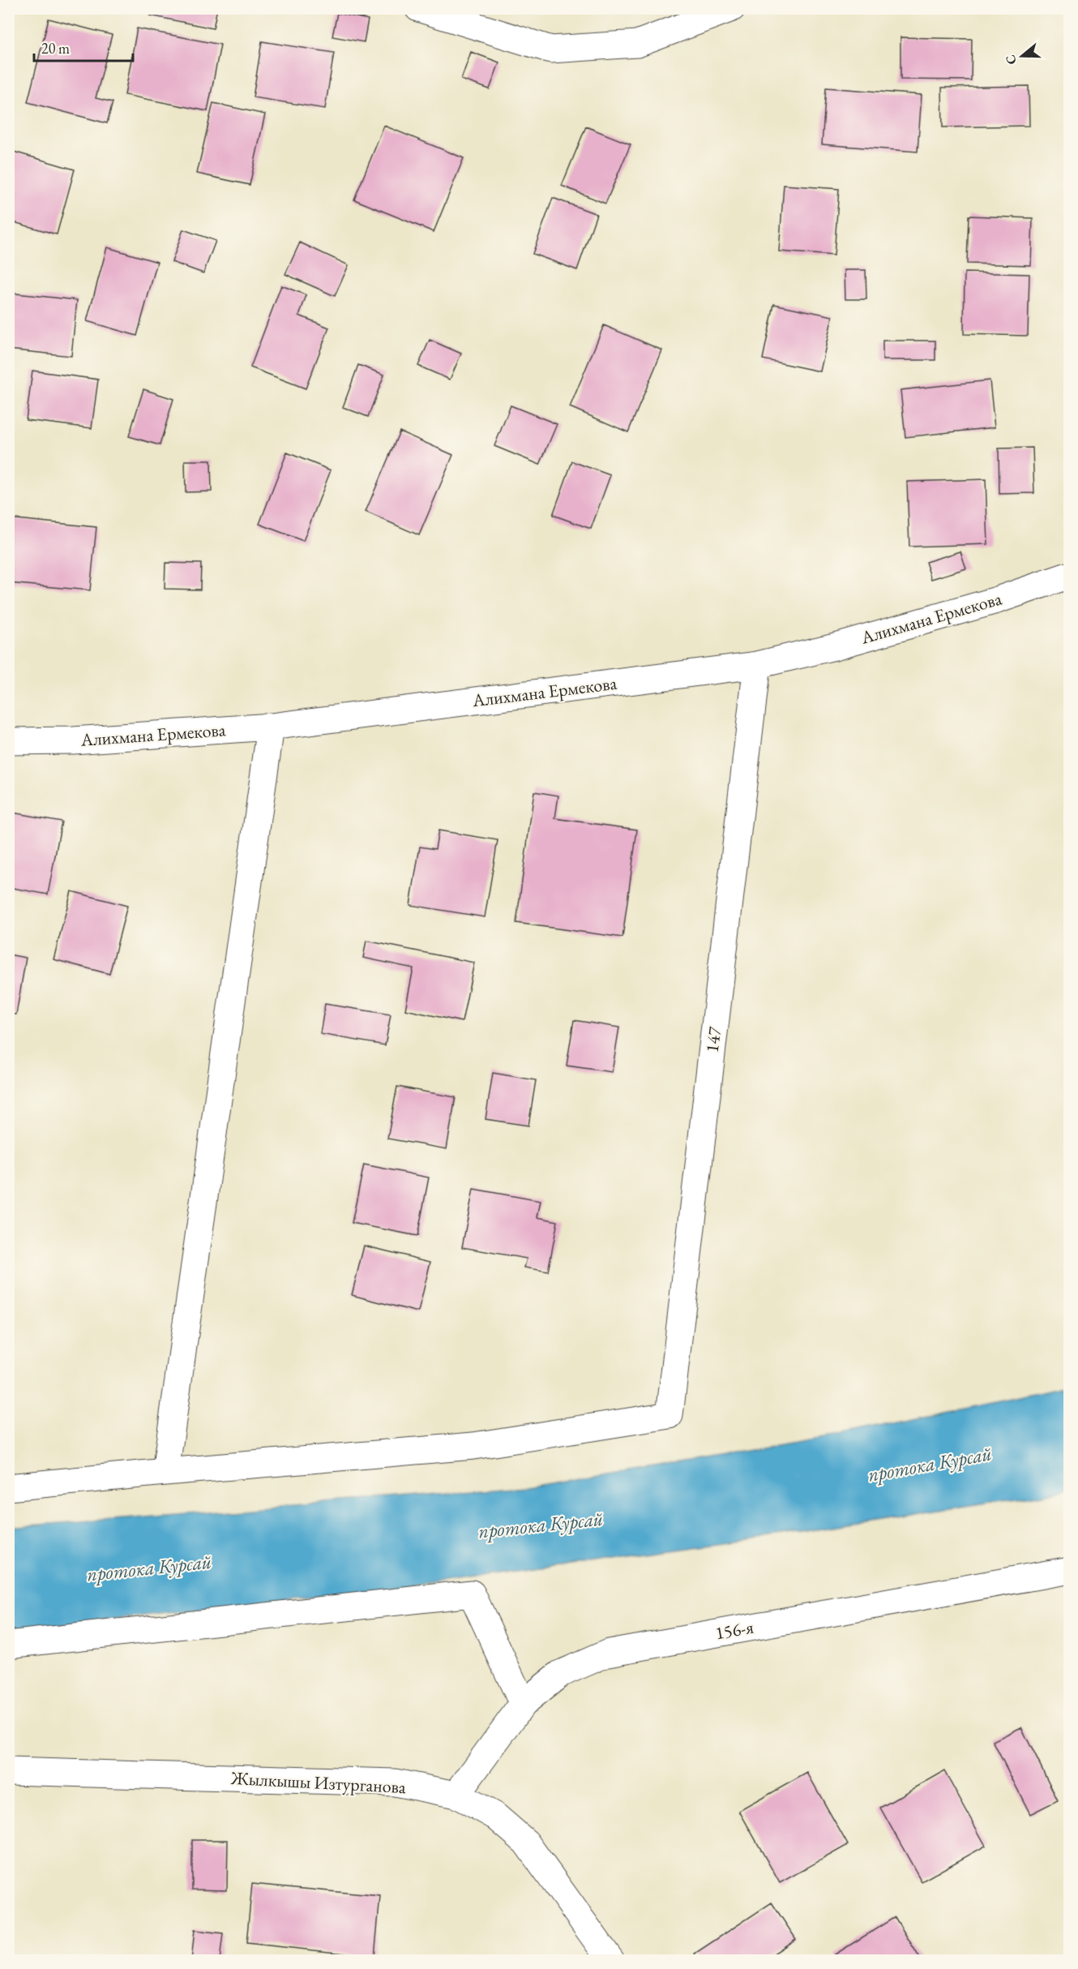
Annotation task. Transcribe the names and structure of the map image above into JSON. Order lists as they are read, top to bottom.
{
  "streets": {
    "street": [
      "Алихмана Ермекова",
      "147",
      "156-я",
      "Жылкышы Изтурганова"
    ]
  },
  "crossings": [
    ["Алихмана Ермекова", "147"],
    ["156-я", "Жылкышы Изтурганова"]
  ],
  "water": ["протока Курсай"],
  "scale_bar": "20 m",
  "north": "left"
}
